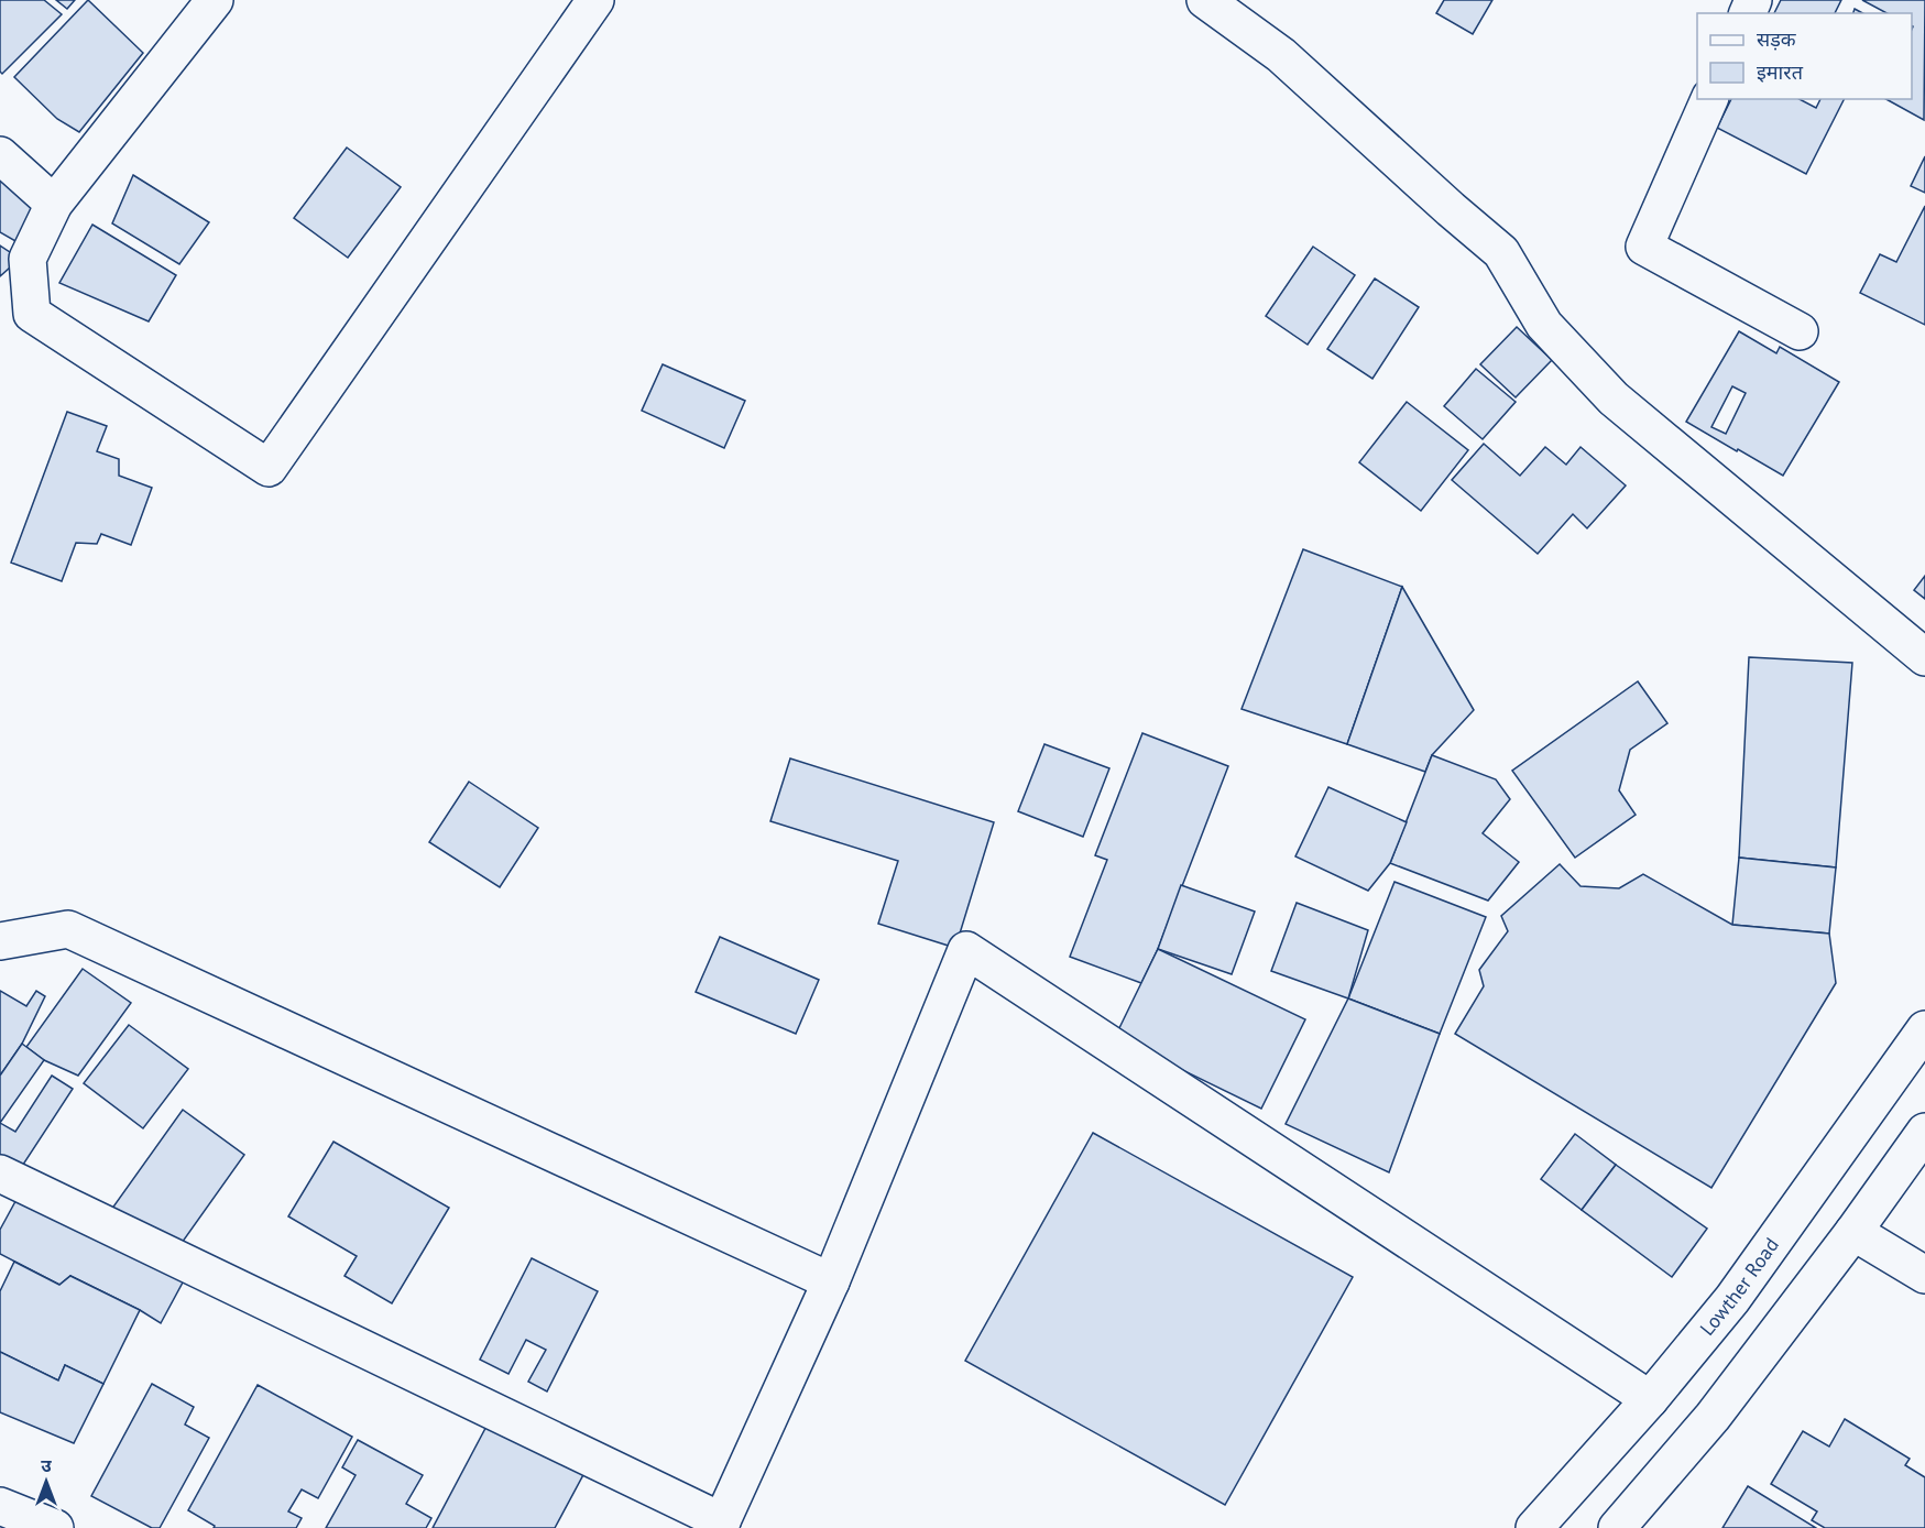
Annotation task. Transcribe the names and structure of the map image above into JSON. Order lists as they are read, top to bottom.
{
  "streets": {
    "street": ["Lowther Road"]
  },
  "legend": ["सड़क", "इमारत"],
  "north": "top"
}
